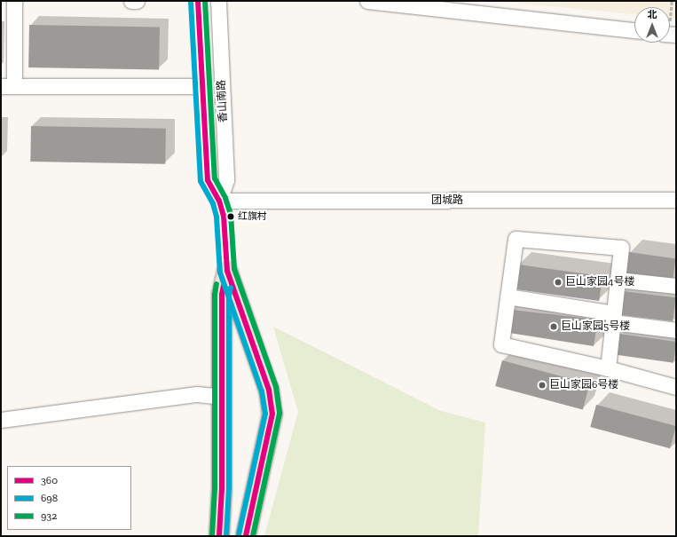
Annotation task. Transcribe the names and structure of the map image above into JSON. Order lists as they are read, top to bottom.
{
  "streets": {
    "main road": ["香山南路"],
    "street": ["团城路"]
  },
  "crossings": [
    ["香山南路", "团城路"]
  ],
  "places": [
    "红旗村",
    "巨山家园4号楼",
    "巨山家园5号楼",
    "巨山家园6号楼"
  ],
  "lines": ["transit line 360", "transit line 698", "transit line 932"],
  "legend": ["360", "698", "932"],
  "north": "top"
}
